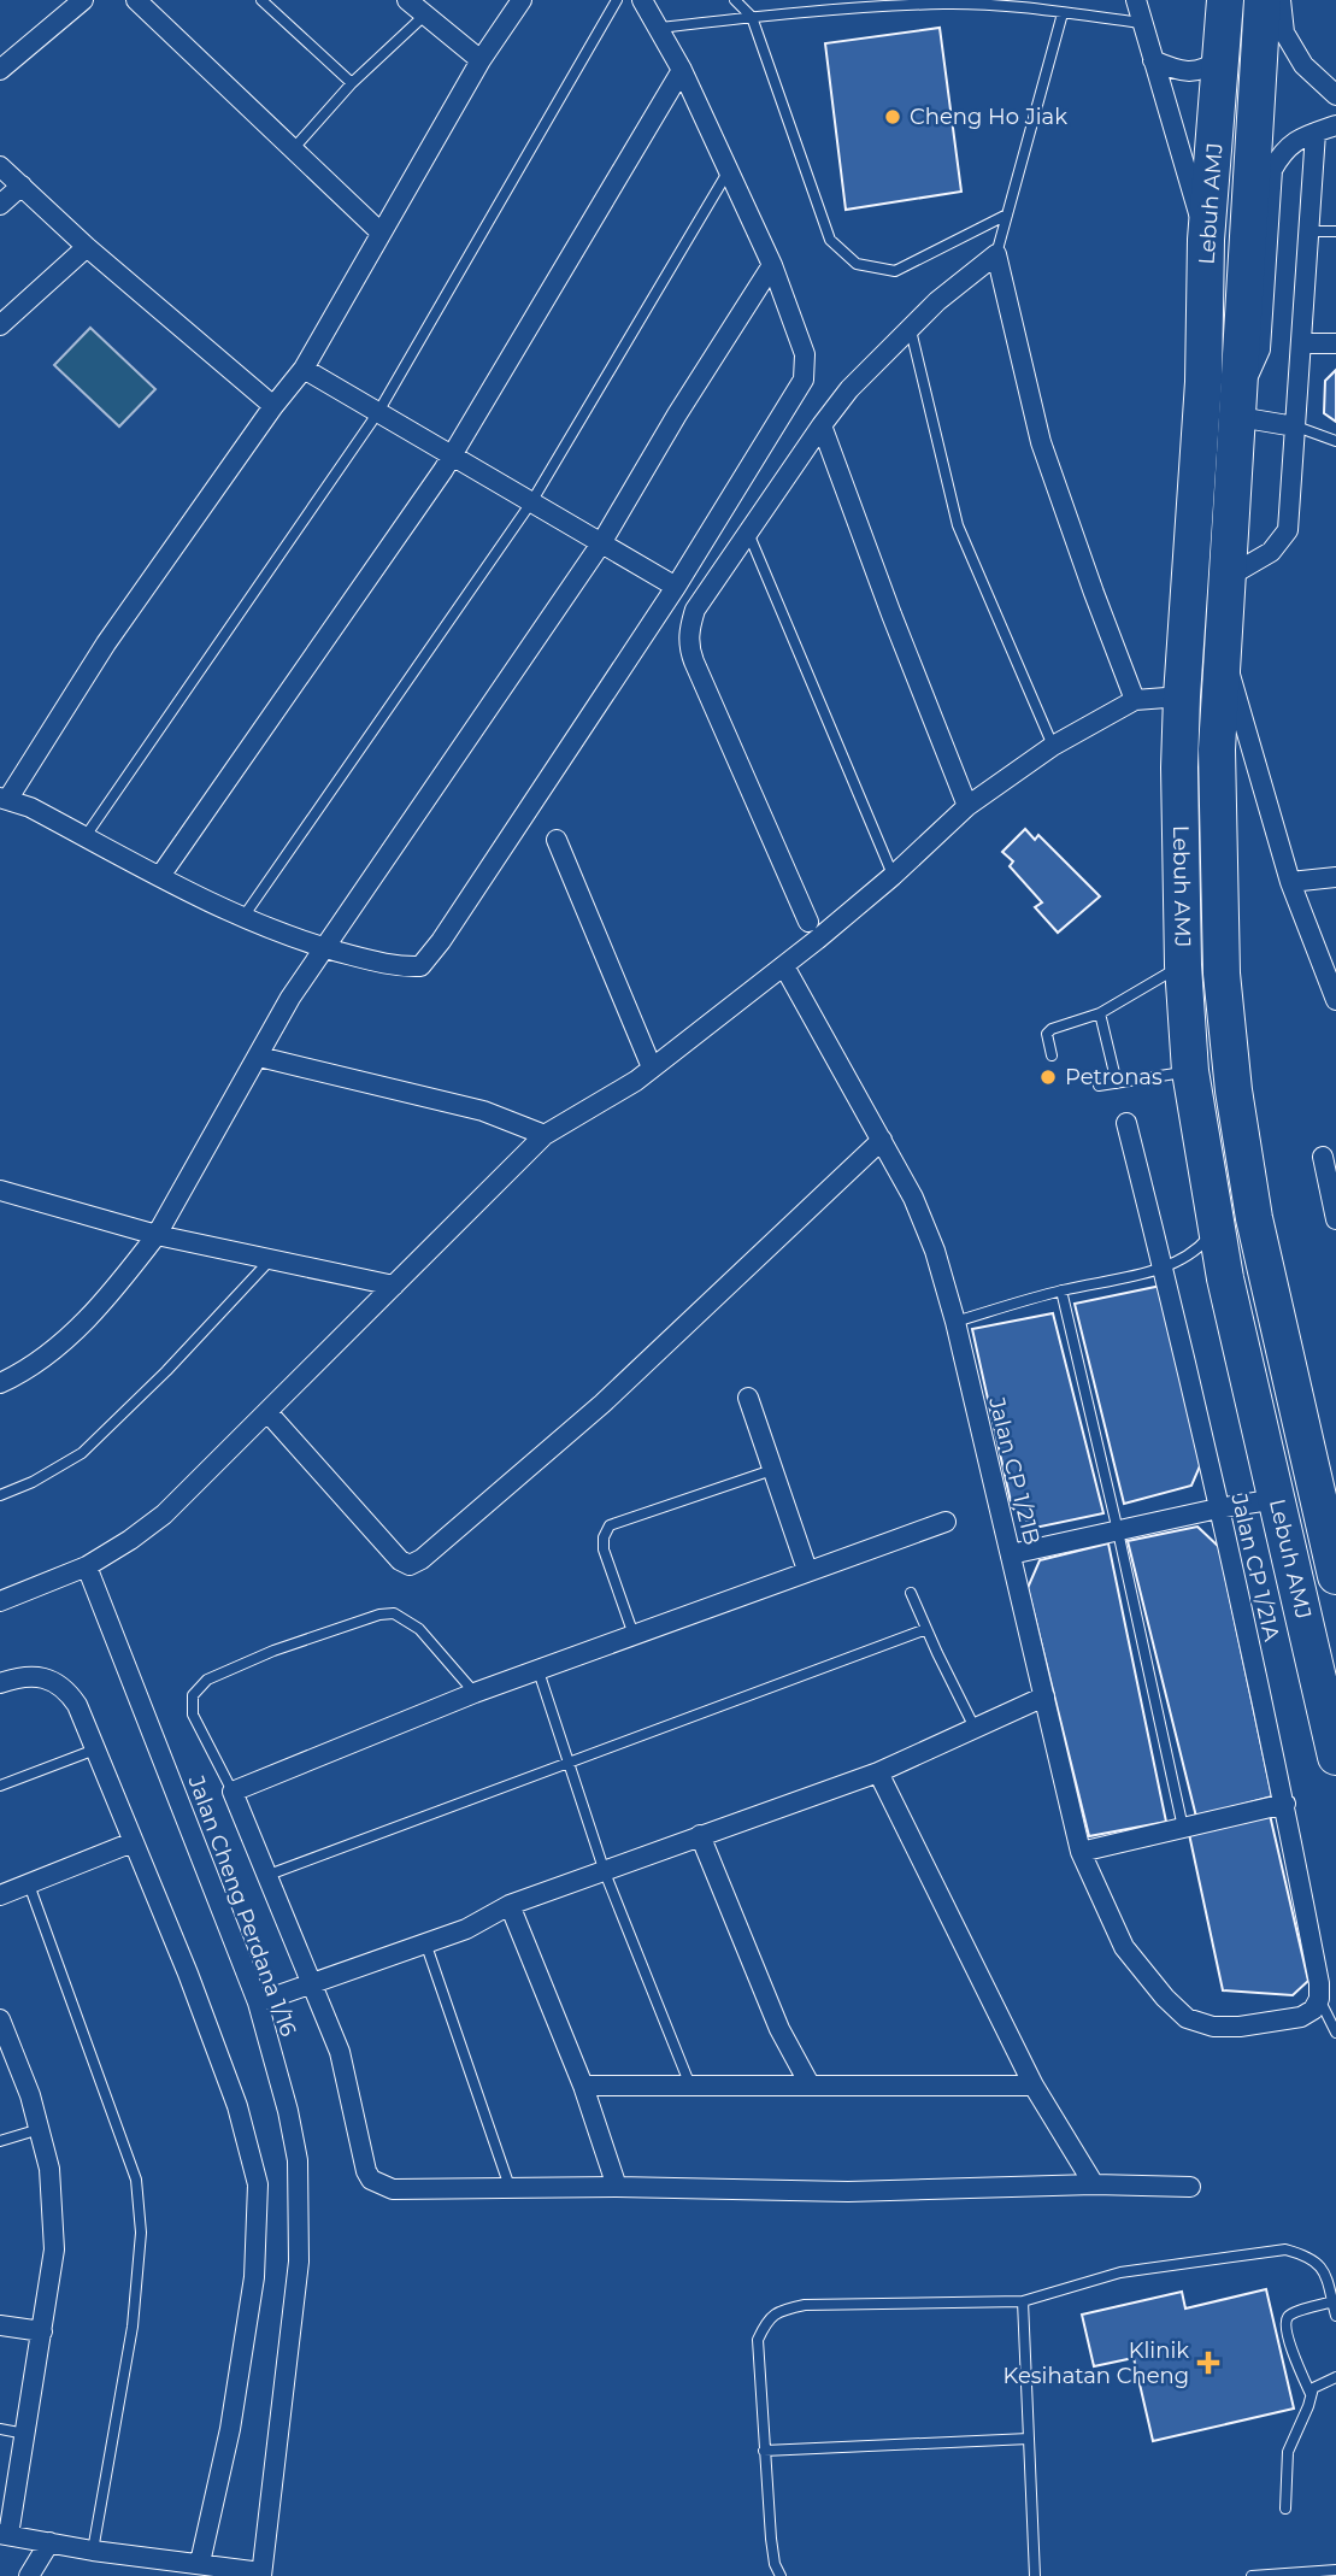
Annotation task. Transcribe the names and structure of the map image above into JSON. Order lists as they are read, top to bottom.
{
  "streets": {
    "highway": ["Lebuh AMJ"],
    "street": ["Jalan CP 1/21B", "Jalan CP 1/21A", "Jalan Cheng Perdana 1/16"]
  },
  "crossings": [
    ["Jalan CP 1/21B", "Jalan CP 1/21A"]
  ],
  "places": {
    "other": ["Cheng Ho Jiak", "Petronas"],
    "health": ["Klinik Kesihatan Cheng"]
  }
}
